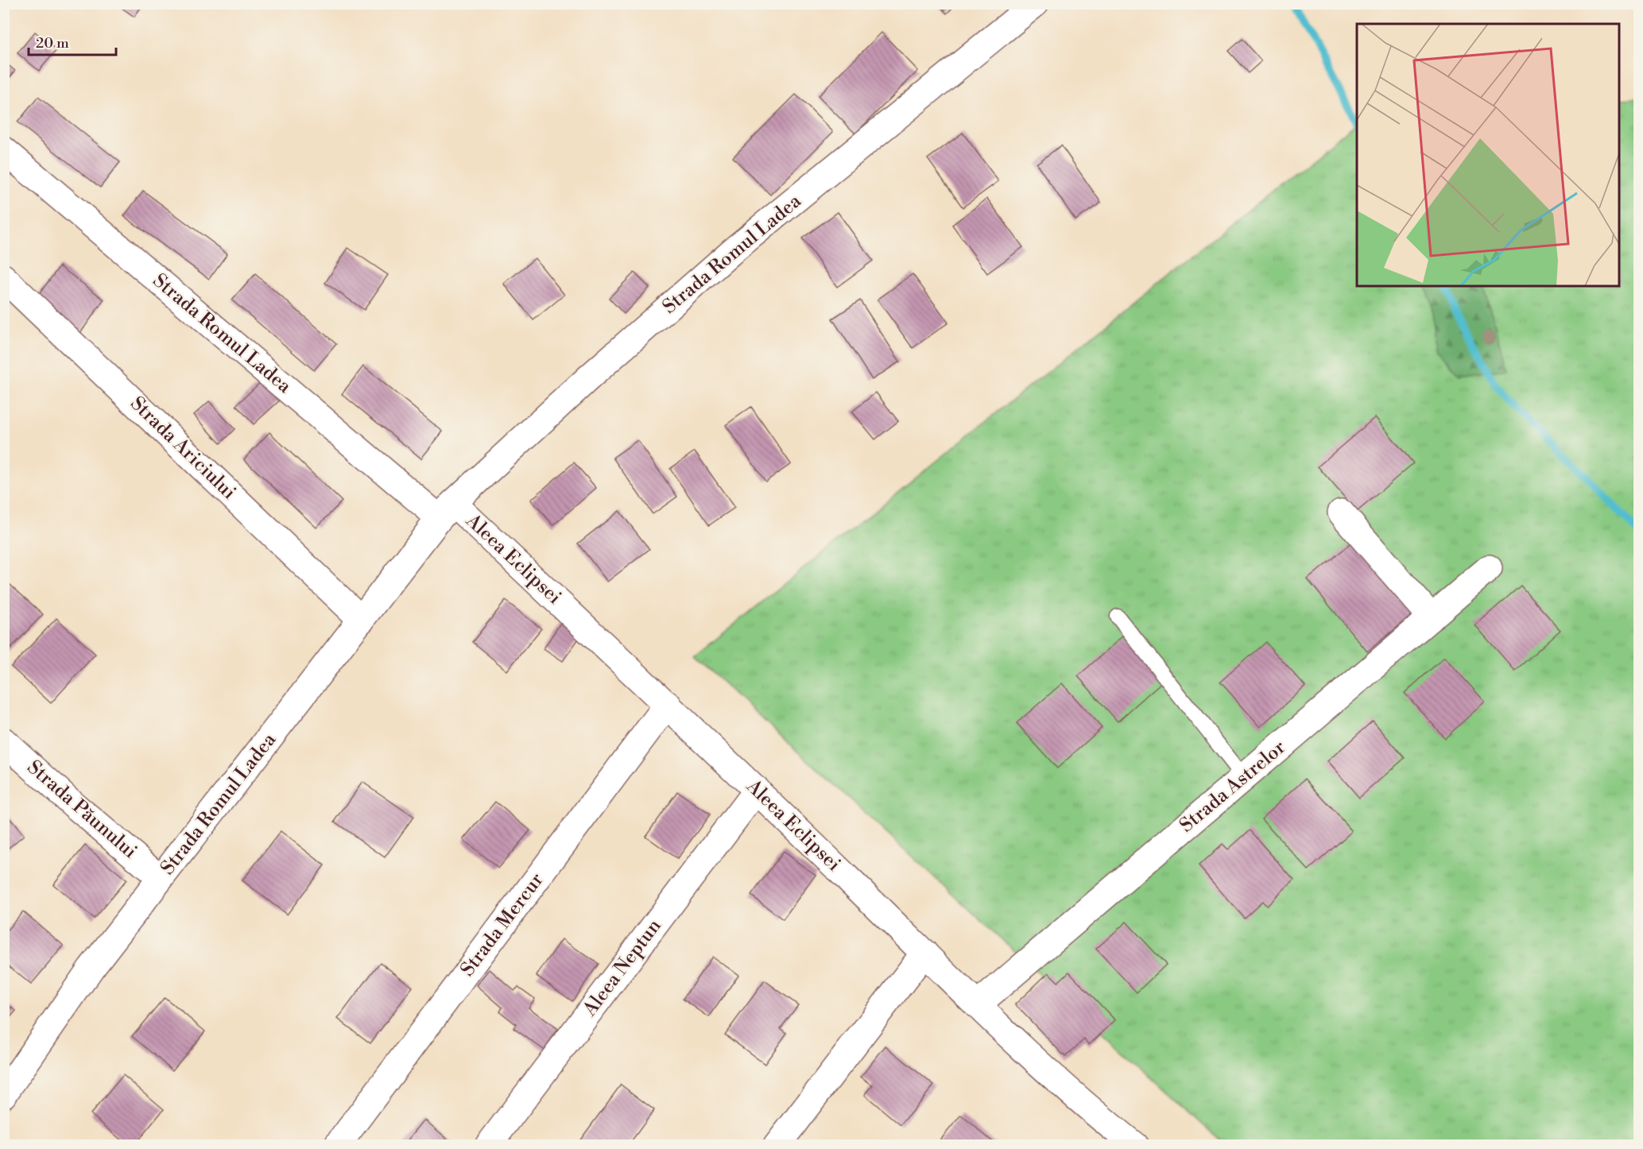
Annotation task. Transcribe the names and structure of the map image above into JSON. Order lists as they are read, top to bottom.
{
  "streets": {
    "street": [
      "Strada Romul Ladea",
      "Strada Ariciului",
      "Aleea Eclipsei",
      "Strada Astrelor",
      "Strada Păunului",
      "Strada Mercur",
      "Aleea Neptun"
    ]
  },
  "crossings": [
    ["Strada Romul Ladea", "Strada Ariciului"],
    ["Strada Romul Ladea", "Aleea Eclipsei"],
    ["Strada Romul Ladea", "Strada Păunului"],
    ["Aleea Eclipsei", "Strada Astrelor"],
    ["Aleea Eclipsei", "Strada Mercur"],
    ["Aleea Eclipsei", "Aleea Neptun"]
  ],
  "scale_bar": "20 m"
}
